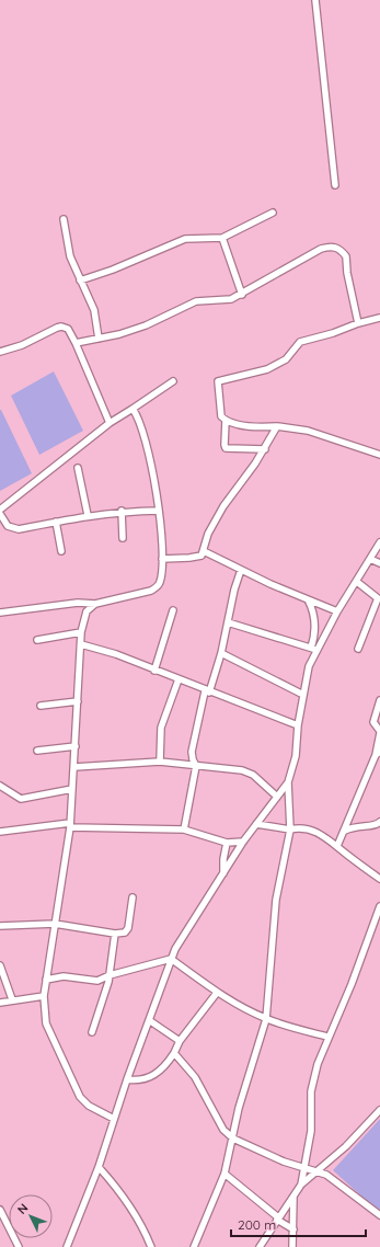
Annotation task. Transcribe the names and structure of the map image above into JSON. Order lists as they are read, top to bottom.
{
  "scale_bar": "200 m",
  "north": "top left"
}
